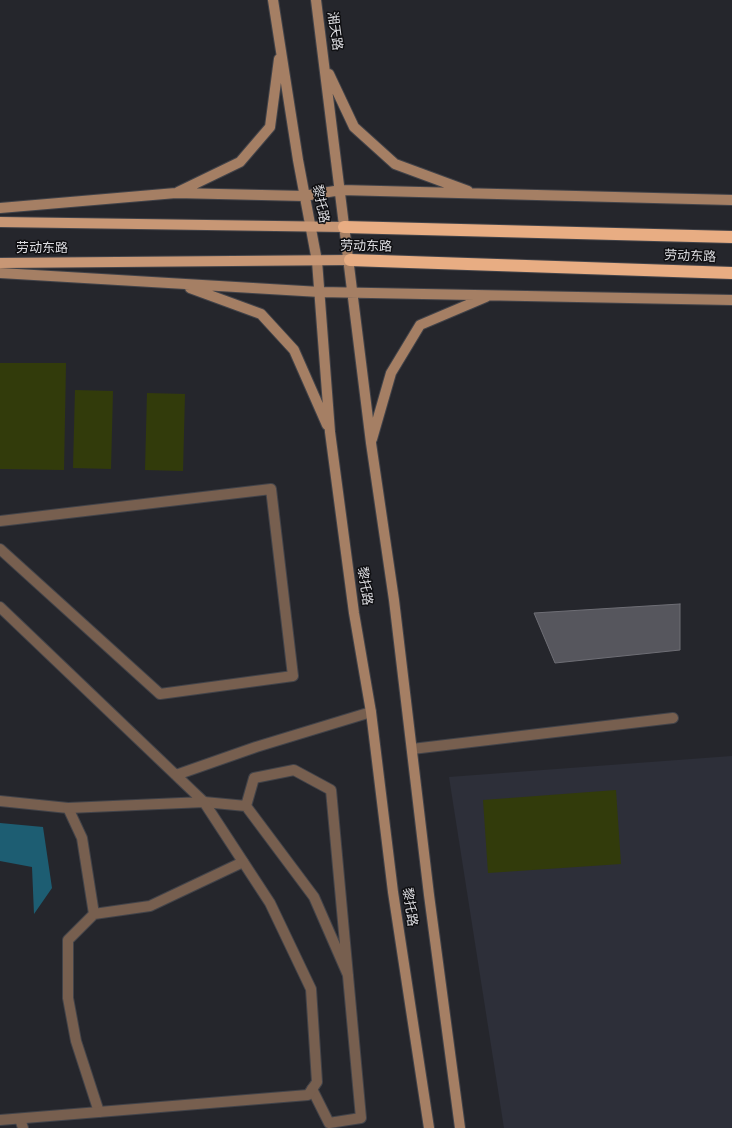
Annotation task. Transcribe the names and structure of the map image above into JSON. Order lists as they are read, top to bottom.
{
  "streets": {
    "highway": ["劳动东路"],
    "main road": ["湘天路", "黎托路"]
  },
  "crossings": [
    ["湘天路", "黎托路"],
    ["黎托路", "劳动东路"]
  ]
}
